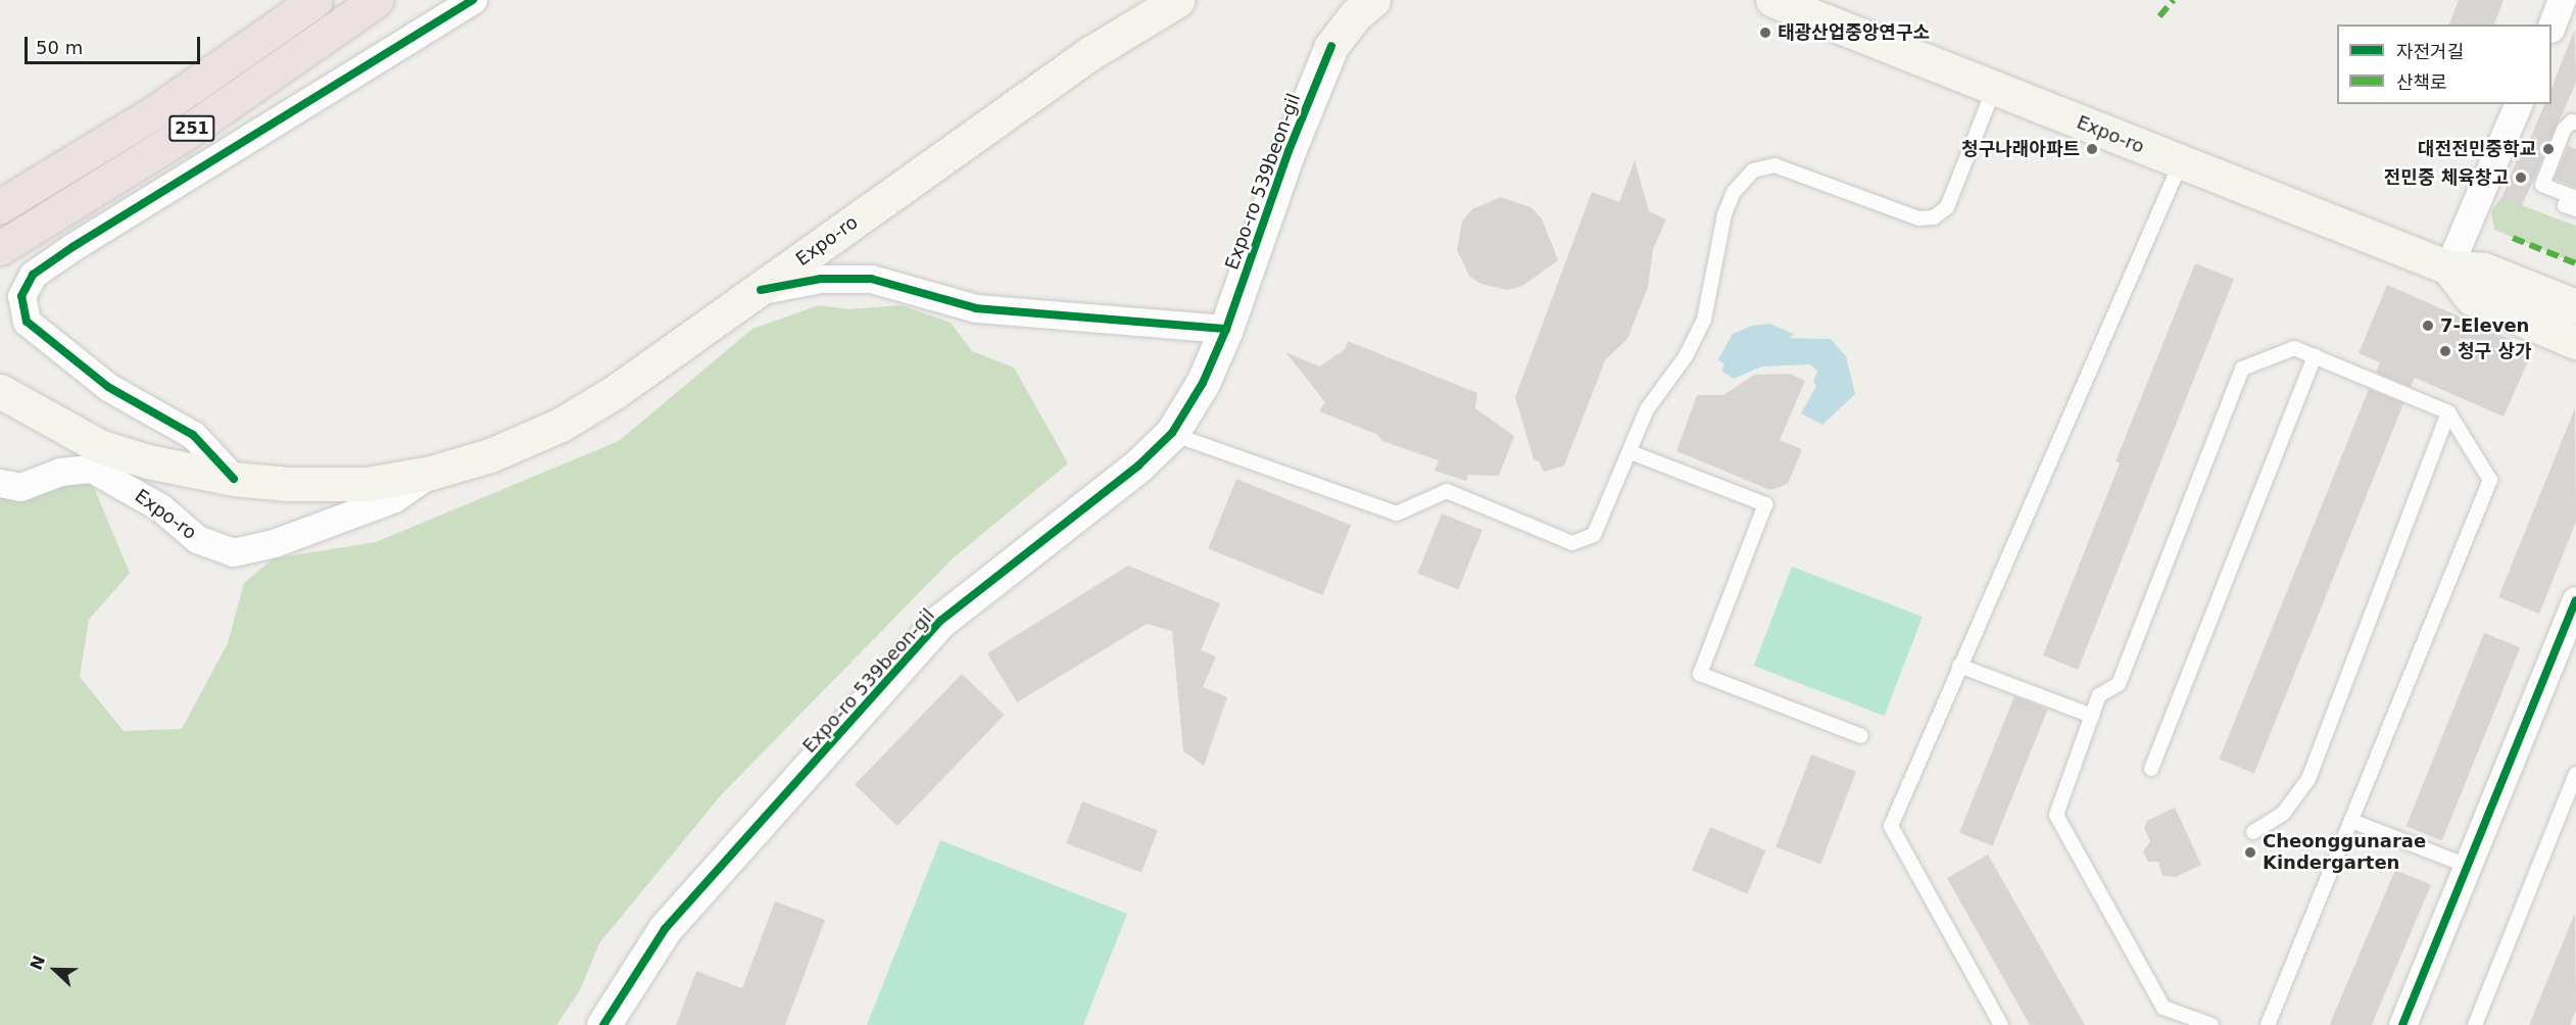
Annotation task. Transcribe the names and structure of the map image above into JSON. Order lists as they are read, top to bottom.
{
  "streets": {
    "highway": ["251"],
    "main road": ["Expo-ro"],
    "street": ["Expo-ro 539beon-gil"]
  },
  "places": [
    "태광산업중앙연구소",
    "청구나래아파트",
    "대전전민중학교",
    "전민중 체육창고",
    "7-Eleven",
    "청구 상가",
    "Cheonggunarae Kindergarten"
  ],
  "legend": ["자전거길", "산책로"],
  "scale_bar": "50 m",
  "north": "left"
}
